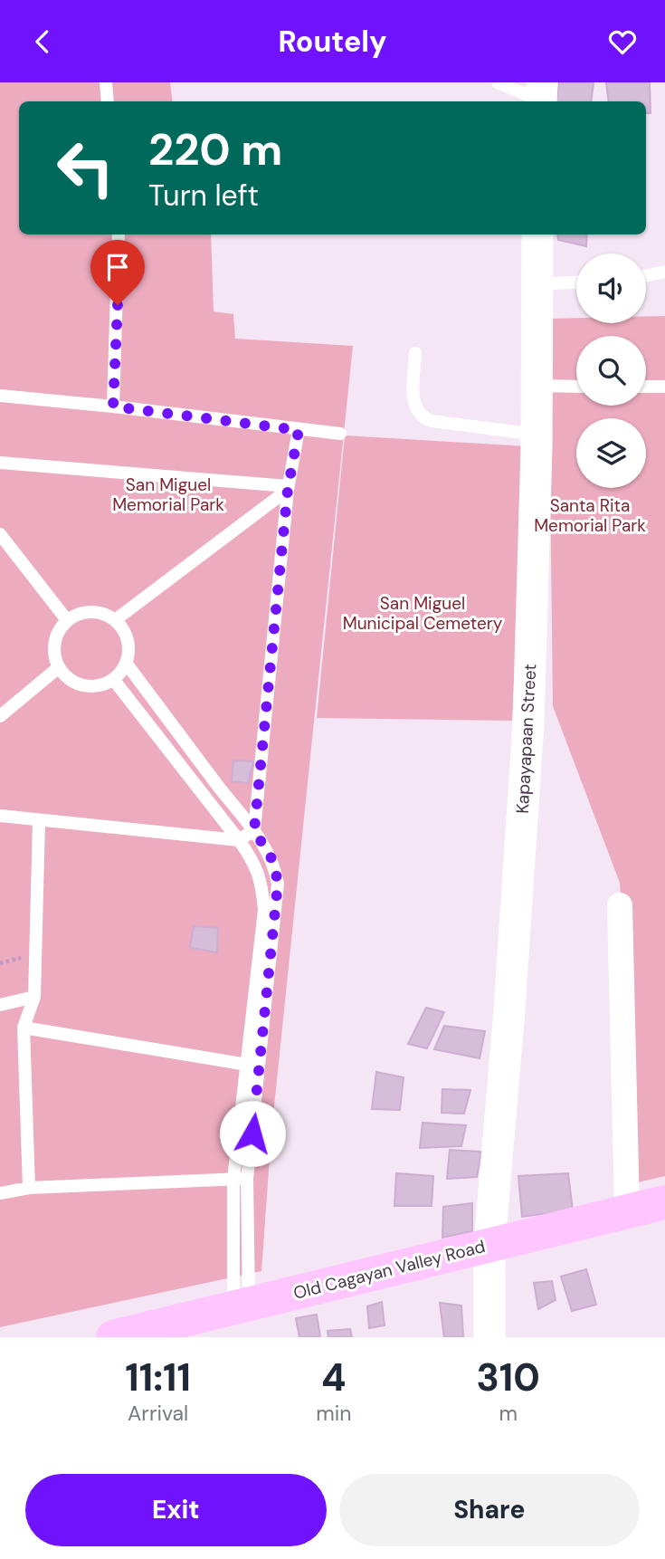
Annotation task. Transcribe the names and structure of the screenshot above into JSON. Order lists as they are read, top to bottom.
{
  "streets": {
    "main road": ["Old Cagayan Valley Road"],
    "street": ["Kapayapaan Street"]
  },
  "crossings": [
    ["Kapayapaan Street", "Old Cagayan Valley Road"]
  ],
  "parks": ["San Miguel Memorial Park", "Santa Rita Memorial Park", "San Miguel Municipal Cemetery"],
  "page": {
    "header": "Routely",
    "turn": ["220 m", "Turn left"],
    "eta": [
      "11:11",
      "Arrival",
      "4",
      "min",
      "310",
      "m"
    ],
    "buttons": ["Exit", "Share"]
  }
}
